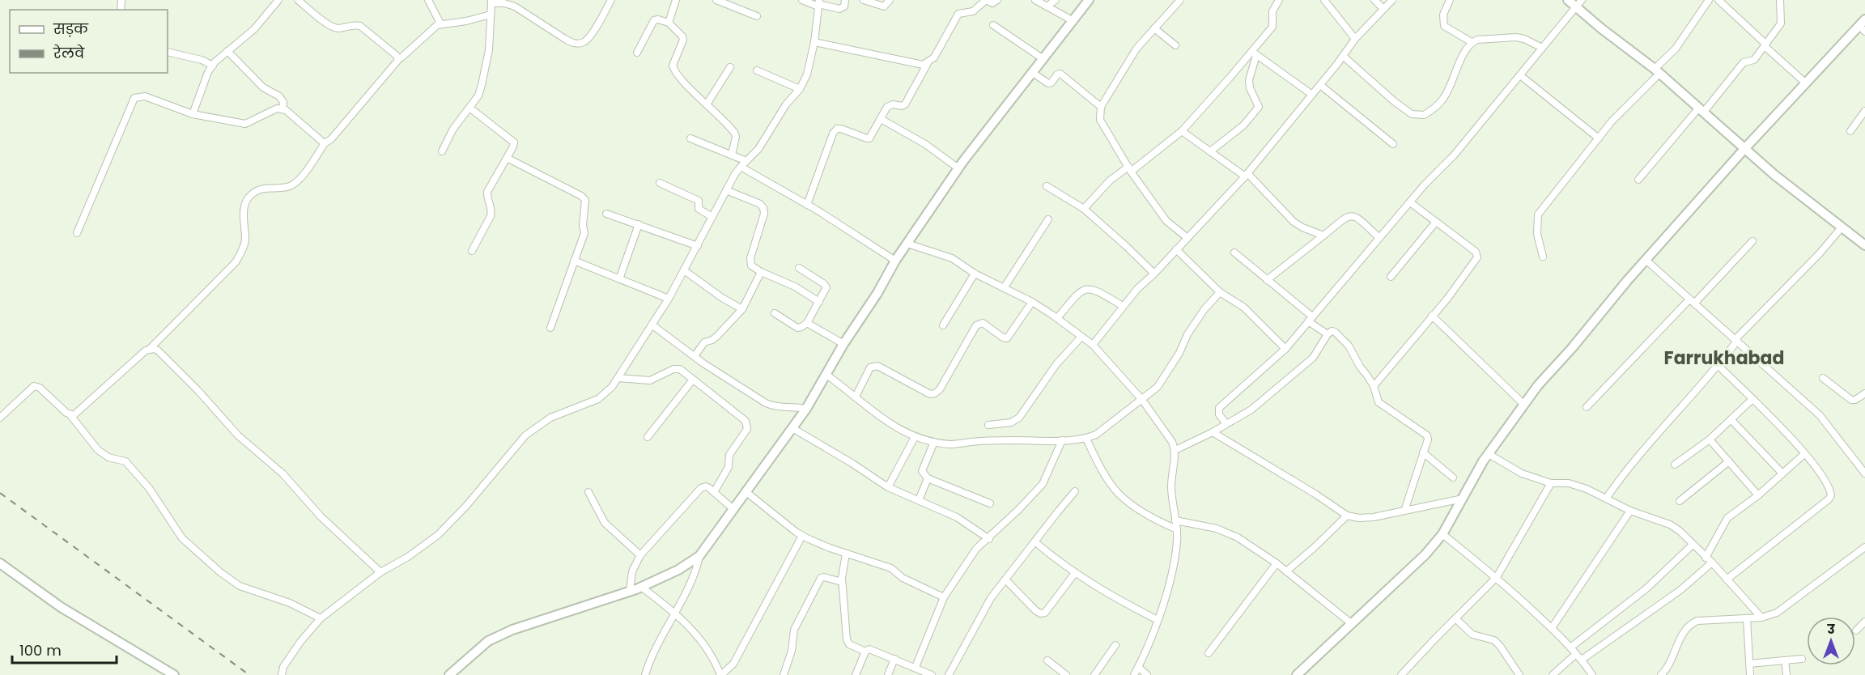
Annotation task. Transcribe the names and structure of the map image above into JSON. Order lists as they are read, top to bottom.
{
  "districts": ["Farrukhabad"],
  "legend": ["सड़क", "रेलवे"],
  "scale_bar": "100 m",
  "north": "top"
}
